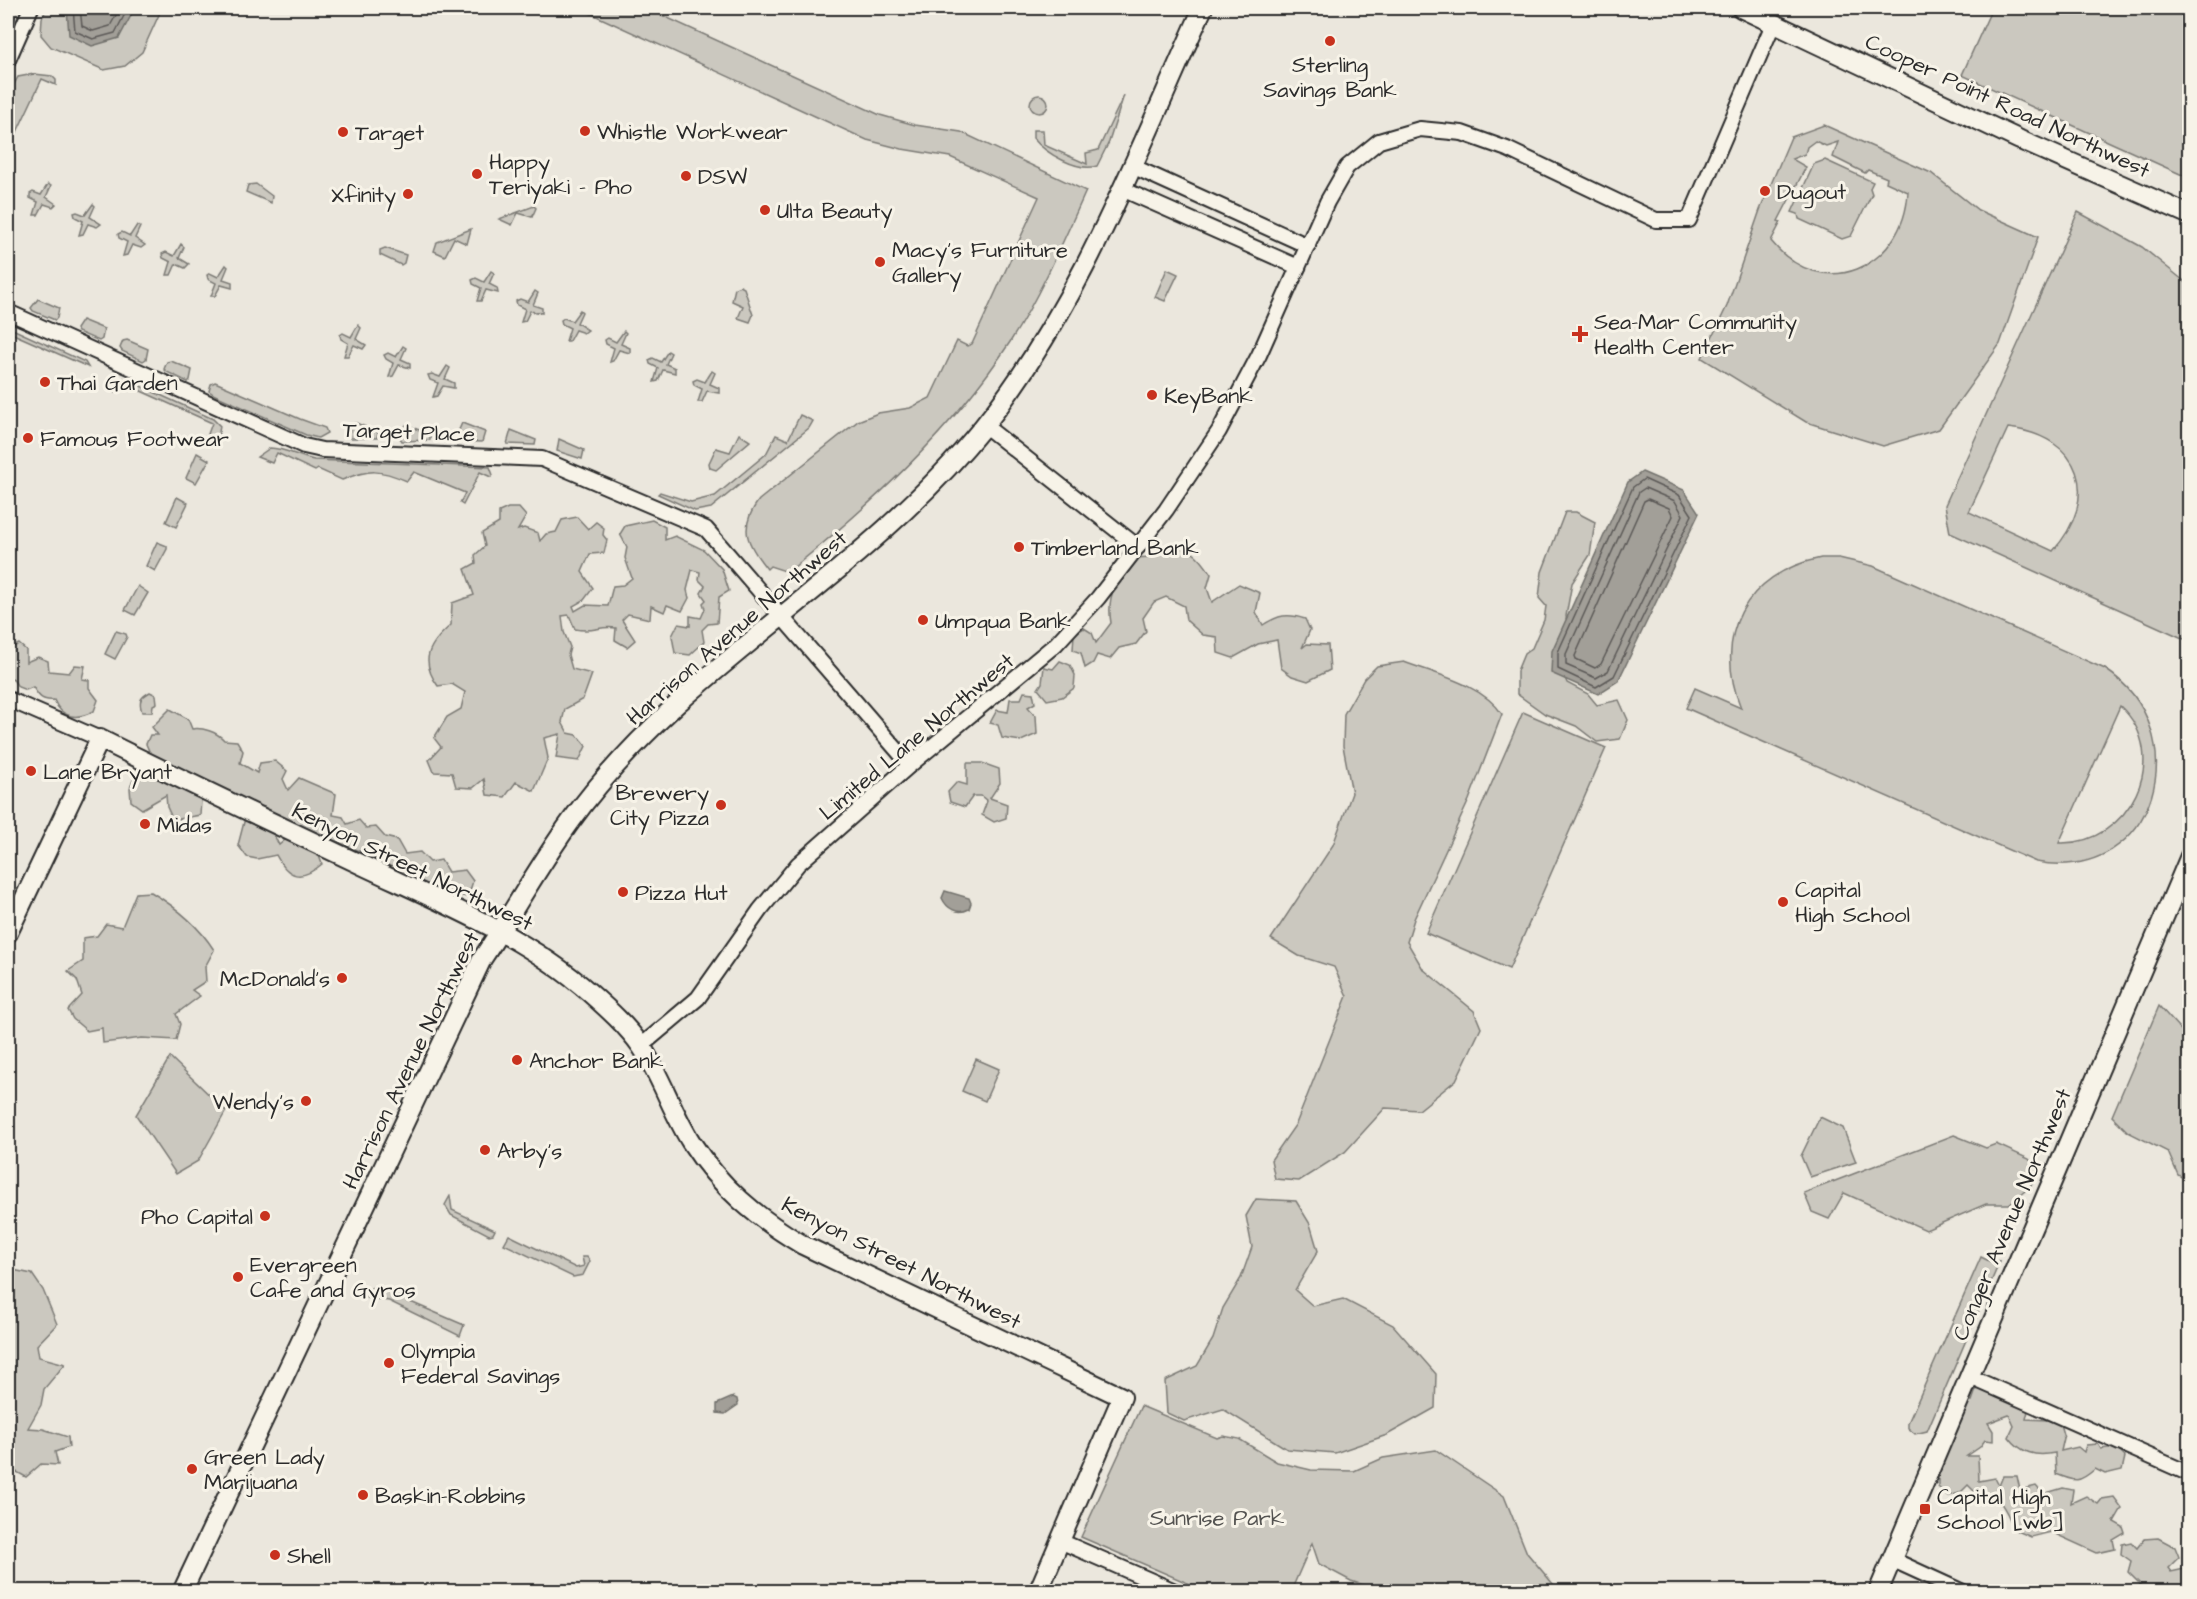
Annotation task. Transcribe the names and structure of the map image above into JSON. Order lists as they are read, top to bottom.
{
  "streets": {
    "street": [
      "Cooper Point Road Northwest",
      "Target Place",
      "Harrison Avenue Northwest",
      "Limited Lane Northwest",
      "Kenyon Street Northwest",
      "Conger Avenue Northwest"
    ]
  },
  "crossings": [
    ["Cooper Point Road Northwest", "Limited Lane Northwest"],
    ["Target Place", "Harrison Avenue Northwest"],
    ["Target Place", "Limited Lane Northwest"],
    ["Harrison Avenue Northwest", "Kenyon Street Northwest"],
    ["Limited Lane Northwest", "Kenyon Street Northwest"]
  ],
  "parks": ["Sunrise Park"],
  "places": {
    "other": [
      "Sterling Savings Bank",
      "Whistle Workwear",
      "Target",
      "Happy Teriyaki - Pho",
      "DSW",
      "Dugout",
      "Xfinity",
      "Ulta Beauty",
      "Macy's Furniture Gallery",
      "Thai Garden",
      "KeyBank",
      "Famous Footwear",
      "Timberland Bank",
      "Umpqua Bank",
      "Lane Bryant",
      "Brewery City Pizza",
      "Midas",
      "Pizza Hut",
      "Capital High School",
      "McDonald's",
      "Anchor Bank",
      "Wendy's",
      "Arby's",
      "Pho Capital",
      "Evergreen Cafe and Gyros",
      "Olympia Federal Savings",
      "Green Lady Marijuana",
      "Baskin-Robbins",
      "Shell"
    ],
    "health": ["Sea-Mar Community Health Center"],
    "transit": ["Capital High School [wb]"]
  }
}
